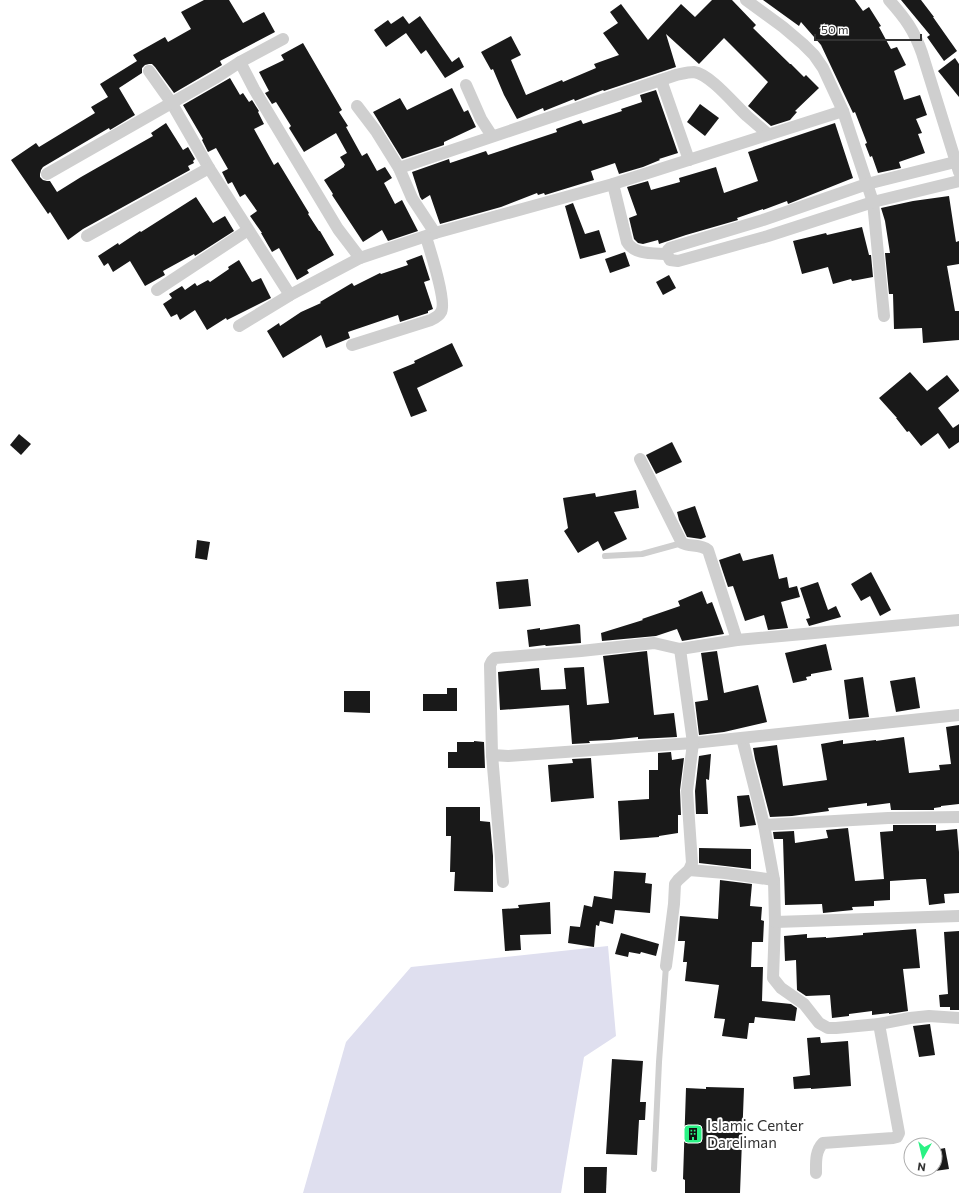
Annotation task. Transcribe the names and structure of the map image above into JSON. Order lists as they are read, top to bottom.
{
  "places": {
    "building": ["Islamic Center Dareliman"]
  },
  "scale_bar": "50 m",
  "north": "bottom"
}
